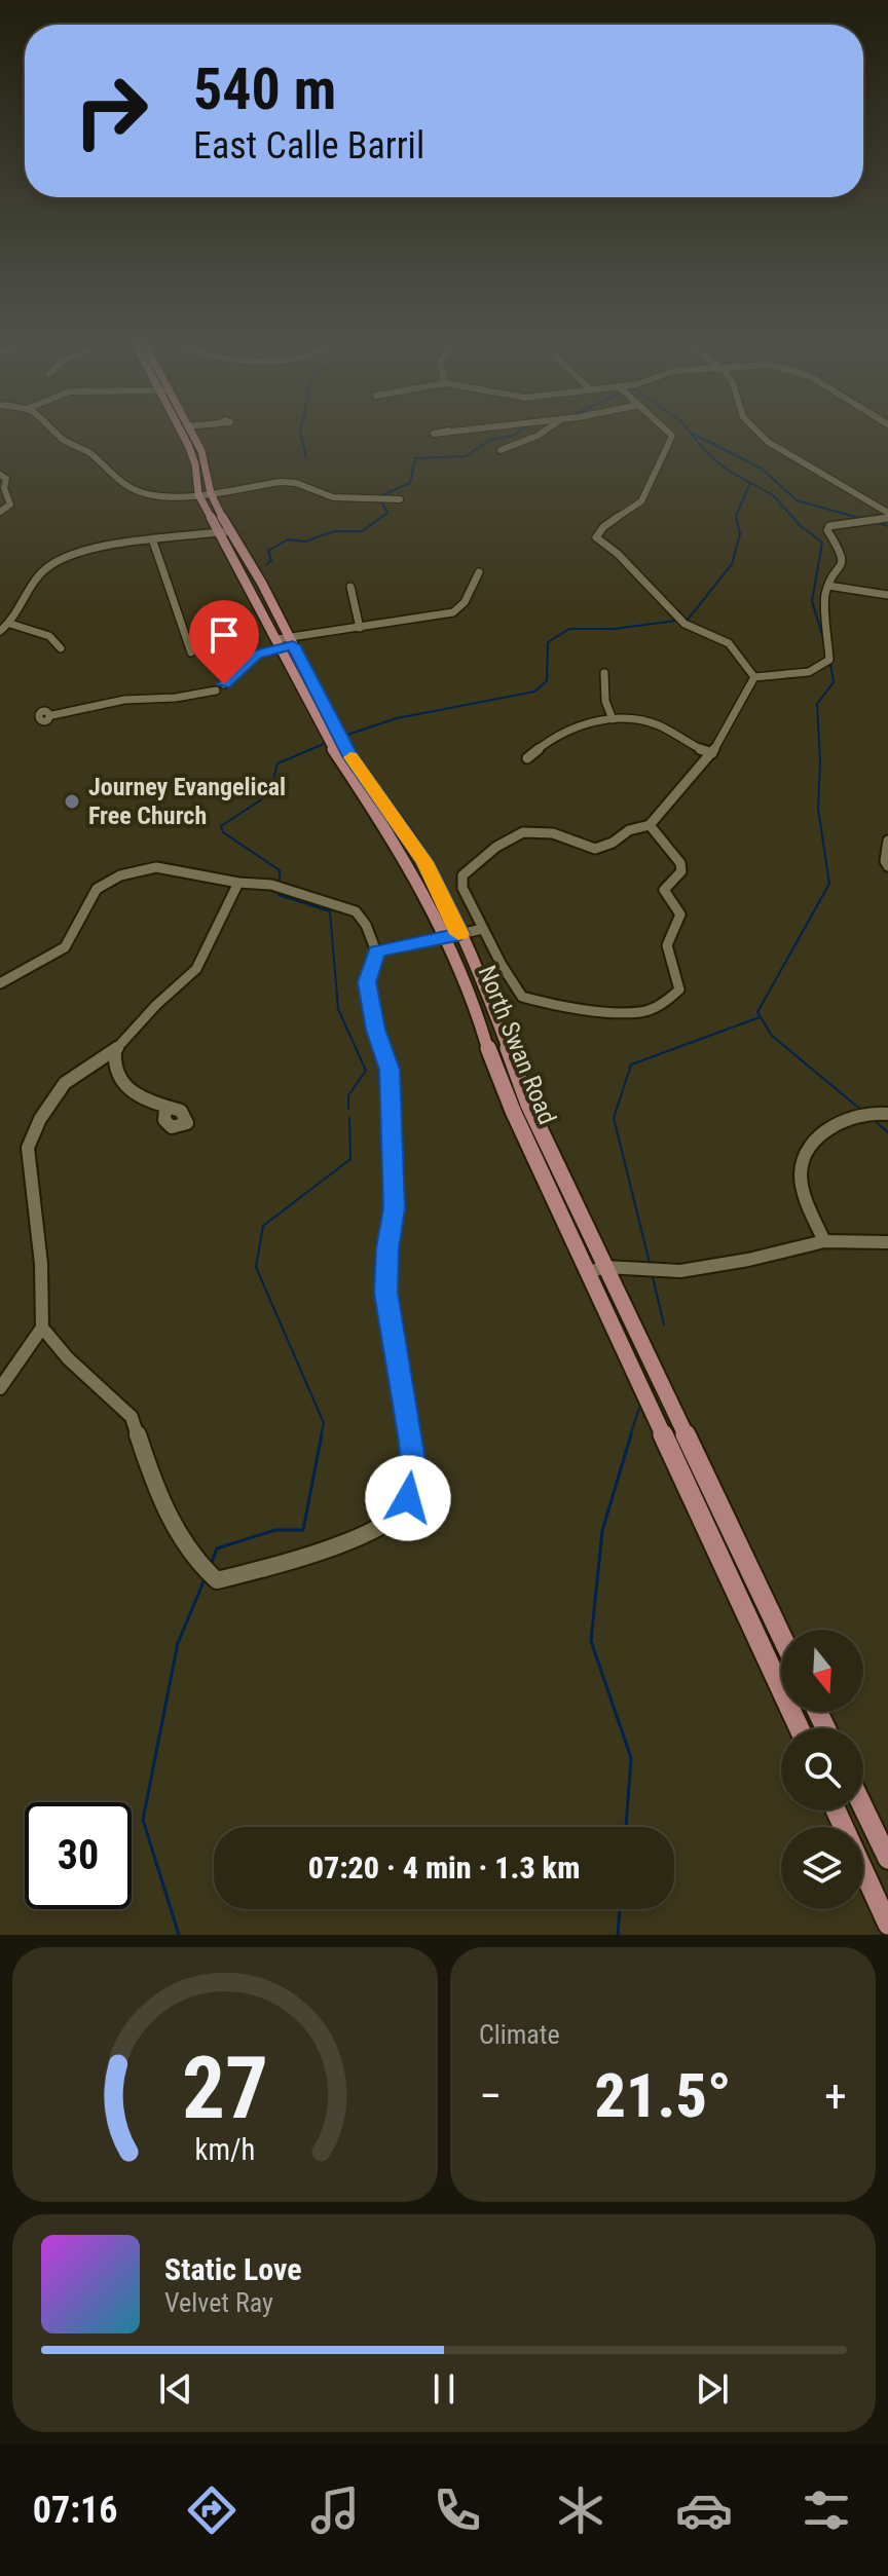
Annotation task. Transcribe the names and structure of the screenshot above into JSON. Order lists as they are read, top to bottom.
{
  "streets": {
    "main road": ["North Swan Road"]
  },
  "places": ["Journey Evangelical Free Church"],
  "north": "bottom",
  "page": {
    "turn": ["540 m", "East Calle Barril"],
    "limit": "30",
    "trip": "07:20 · 4 min · 1.3 km",
    "tile": "Climate",
    "heat": ["−", "21.5°", "+"],
    "song": ["Static Love", "Velvet Ray"],
    "tabs": "07:16",
    "gauge": ["27", "km/h"]
  }
}
